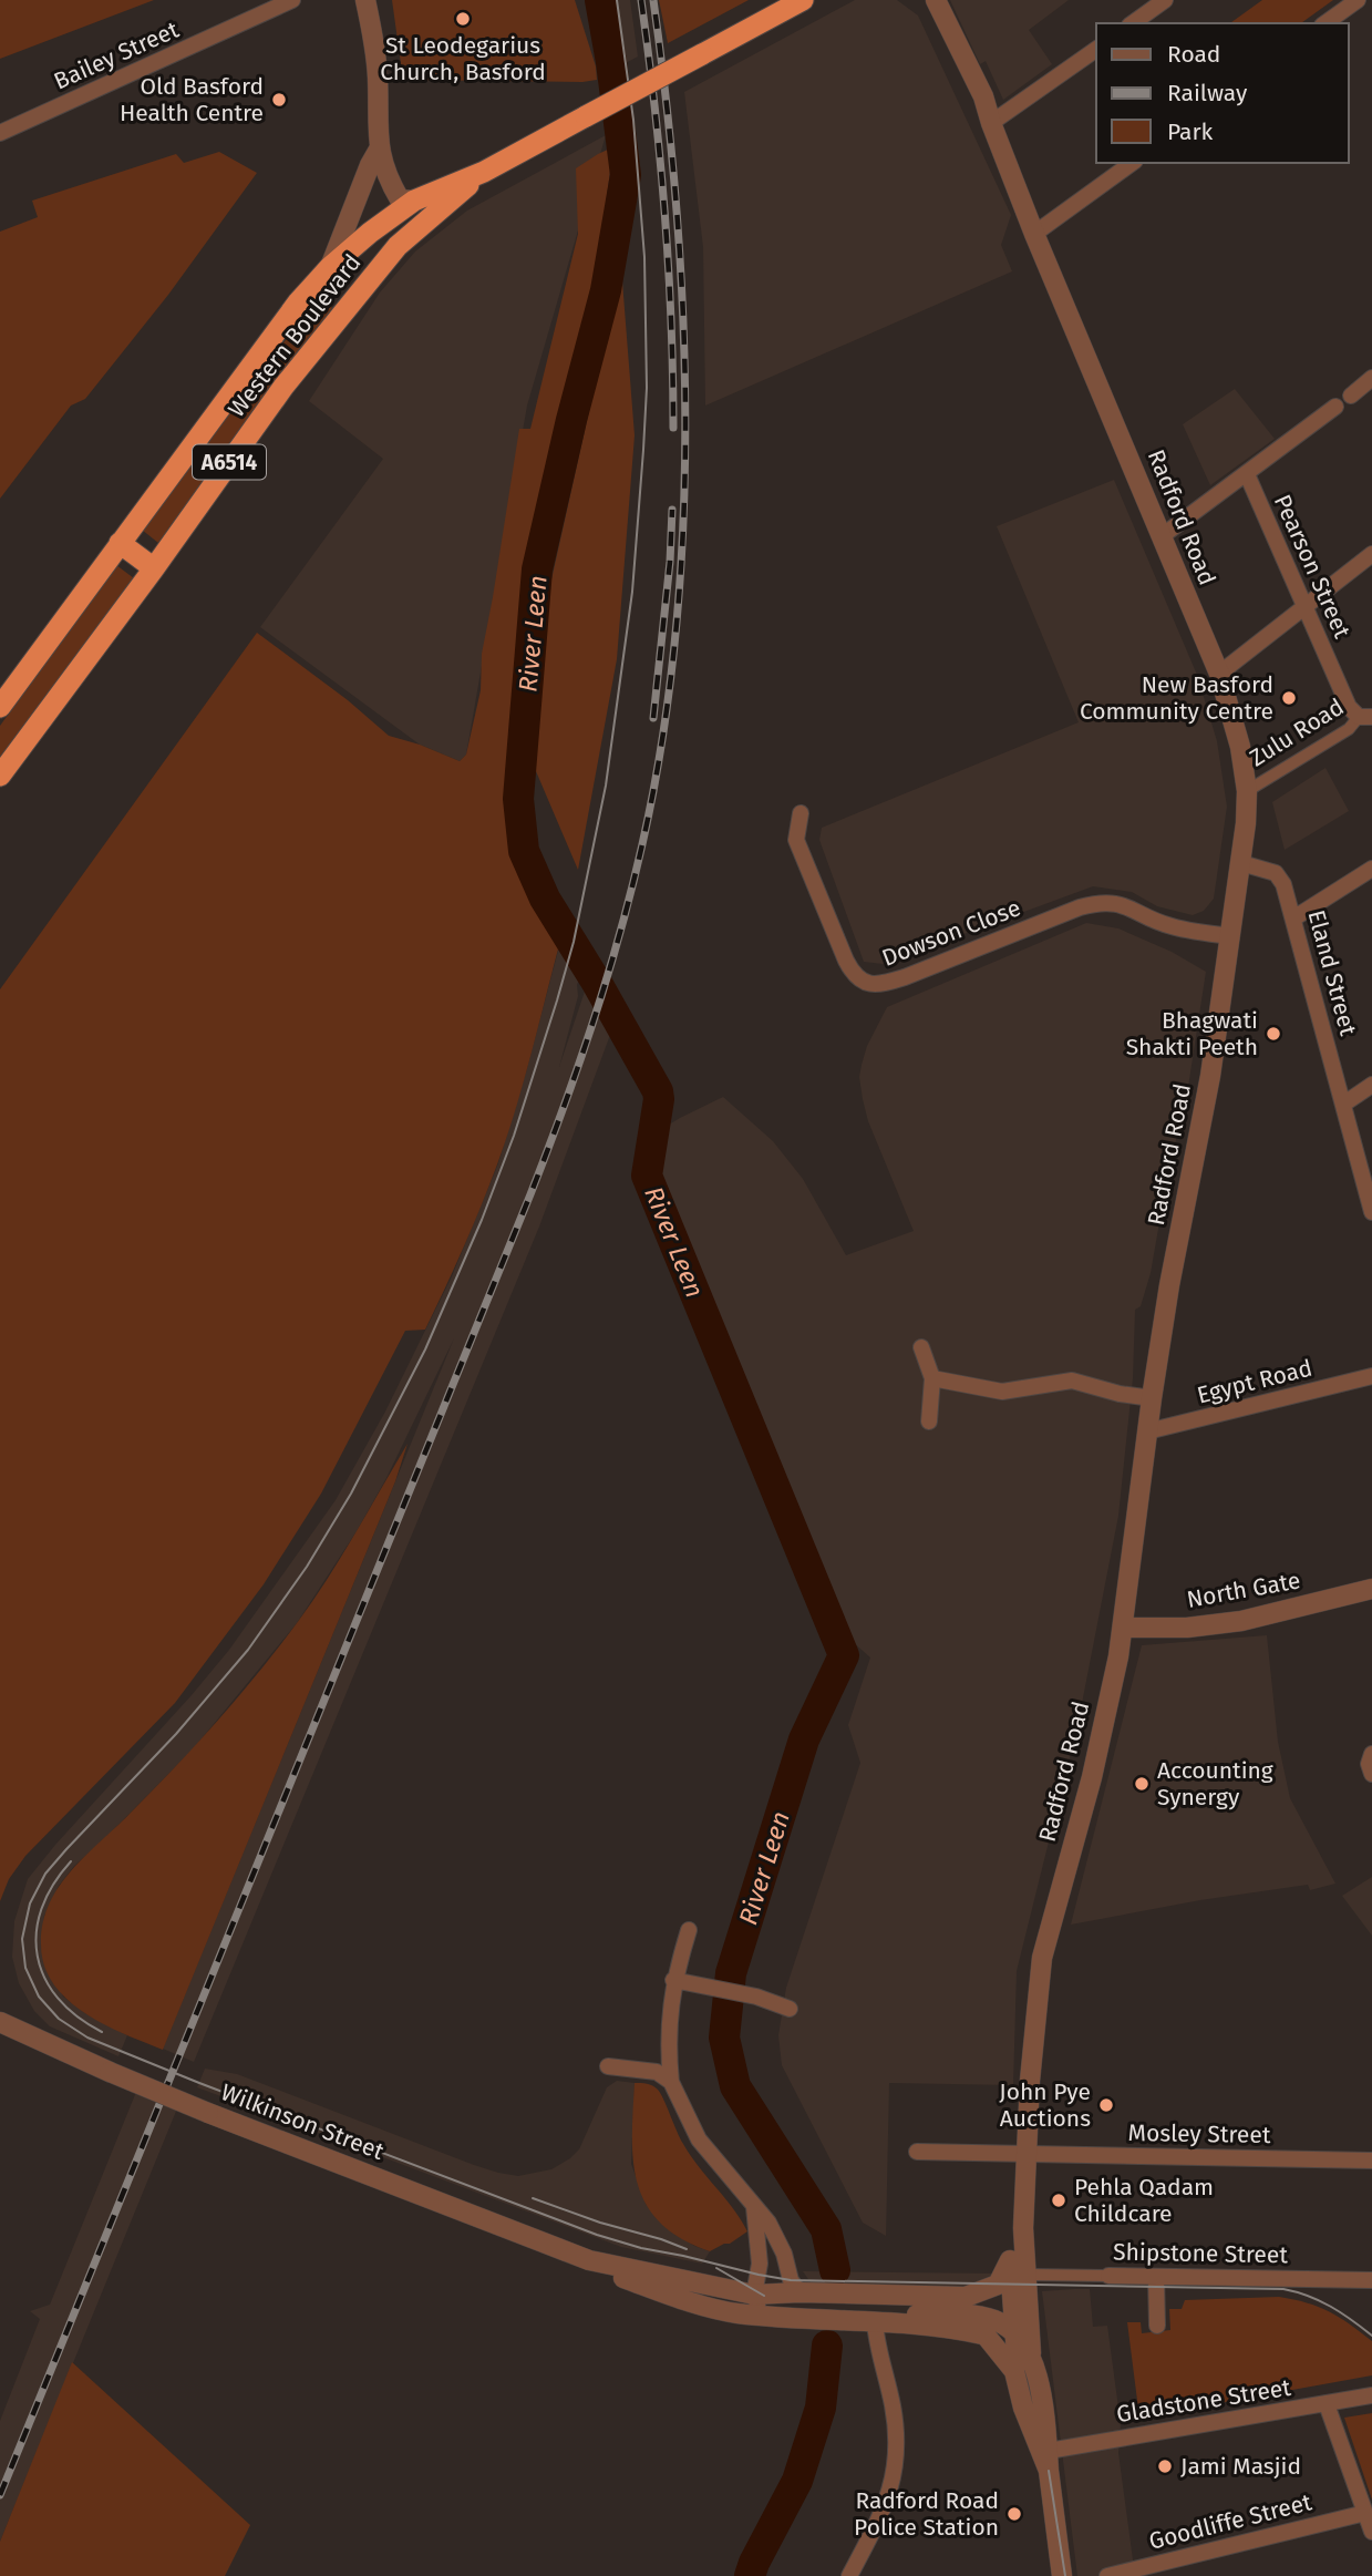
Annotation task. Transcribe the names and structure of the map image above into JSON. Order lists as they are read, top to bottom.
{
  "streets": {
    "highway": ["Western Boulevard", "A6514"],
    "street": [
      "Bailey Street",
      "Radford Road",
      "Pearson Street",
      "Zulu Road",
      "Dowson Close",
      "Eland Street",
      "Egypt Road",
      "North Gate",
      "Wilkinson Street",
      "Mosley Street",
      "Shipstone Street",
      "Gladstone Street",
      "Goodliffe Street"
    ]
  },
  "crossings": [
    ["Radford Road", "Zulu Road"],
    ["Radford Road", "Dowson Close"],
    ["Radford Road", "Eland Street"],
    ["Radford Road", "Egypt Road"],
    ["Radford Road", "North Gate"],
    ["Radford Road", "Wilkinson Street"],
    ["Radford Road", "Mosley Street"],
    ["Radford Road", "Shipstone Street"],
    ["Radford Road", "Gladstone Street"],
    ["Pearson Street", "Zulu Road"]
  ],
  "water": ["River Leen"],
  "places": [
    "St Leodegarius Church, Basford",
    "Old Basford Health Centre",
    "New Basford Community Centre",
    "Bhagwati Shakti Peeth",
    "Accounting Synergy",
    "John Pye Auctions",
    "Pehla Qadam Childcare",
    "Jami Masjid",
    "Radford Road Police Station"
  ],
  "legend": ["Road", "Railway", "Park"]
}
